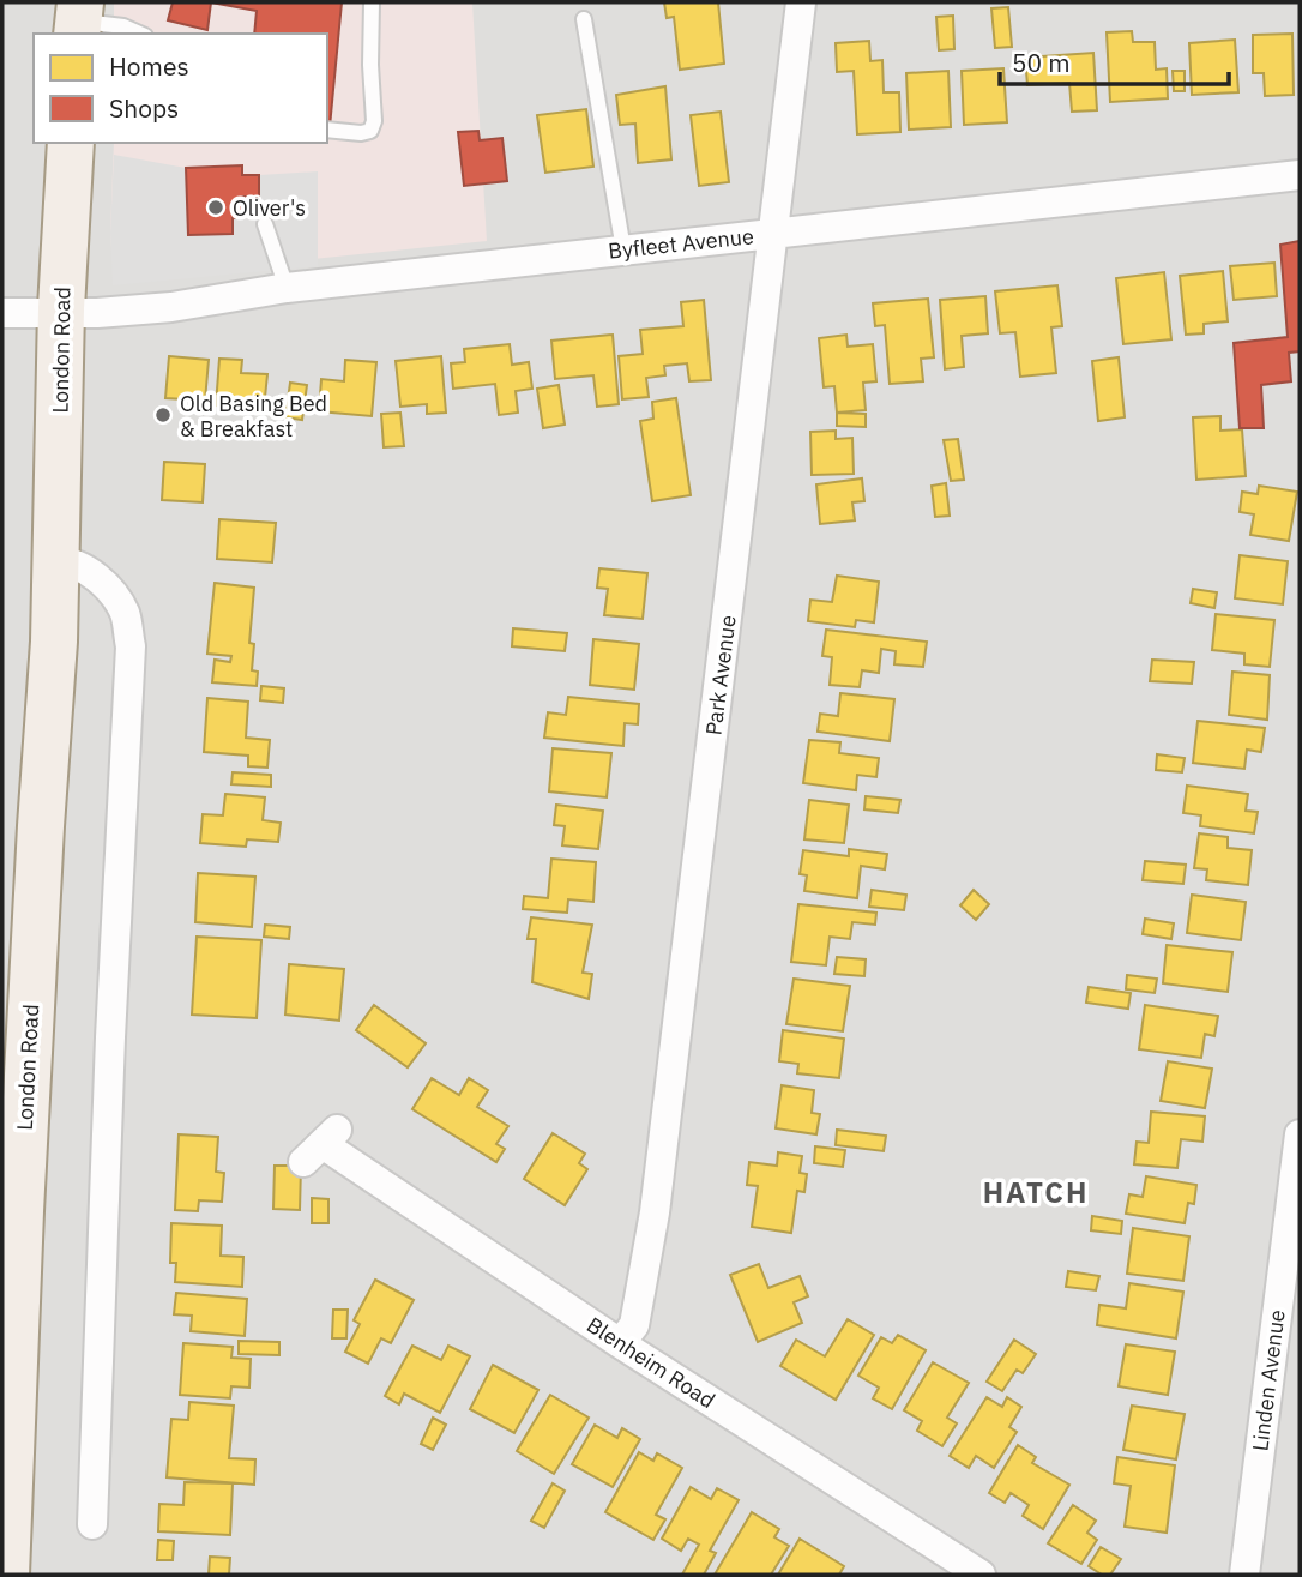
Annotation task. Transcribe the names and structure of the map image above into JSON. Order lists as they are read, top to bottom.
{
  "streets": {
    "main road": ["London Road"],
    "street": [
      "Byfleet Avenue",
      "Park Avenue",
      "Blenheim Road",
      "Linden Avenue"
    ]
  },
  "crossings": [
    ["Byfleet Avenue", "London Road"],
    ["Byfleet Avenue", "Park Avenue"],
    ["Park Avenue", "Blenheim Road"]
  ],
  "districts": ["HATCH"],
  "places": ["Oliver's", "Old Basing Bed & Breakfast"],
  "legend": ["Homes", "Shops"],
  "scale_bar": "50 m"
}
